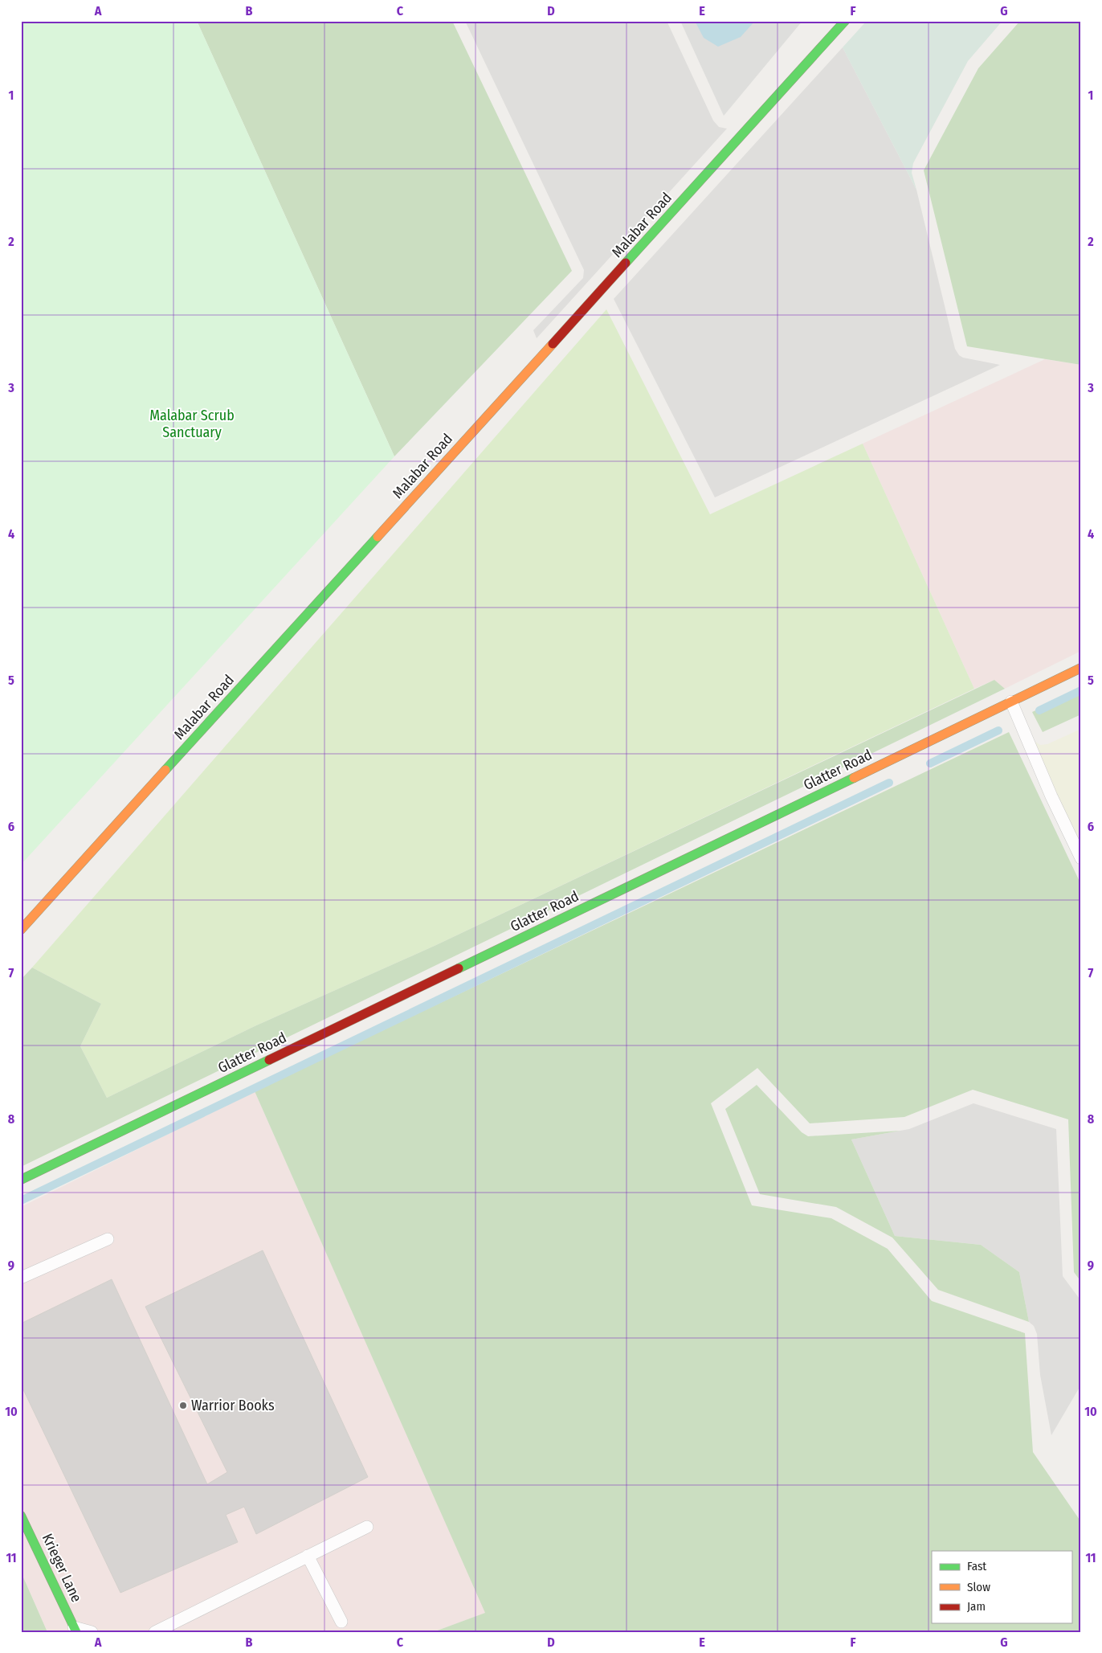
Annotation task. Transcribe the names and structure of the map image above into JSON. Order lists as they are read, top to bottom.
{
  "streets": {
    "street": ["Malabar Road", "Glatter Road", "Krieger Lane"]
  },
  "parks": ["Malabar Scrub Sanctuary"],
  "places": ["Warrior Books"],
  "legend": ["Fast", "Slow", "Jam"],
  "grid": {
    "columns": [
      "A",
      "B",
      "C",
      "D",
      "E",
      "F",
      "G"
    ],
    "rows": [
      "1",
      "2",
      "3",
      "4",
      "5",
      "6",
      "7",
      "8",
      "9",
      "10",
      "11"
    ]
  }
}
